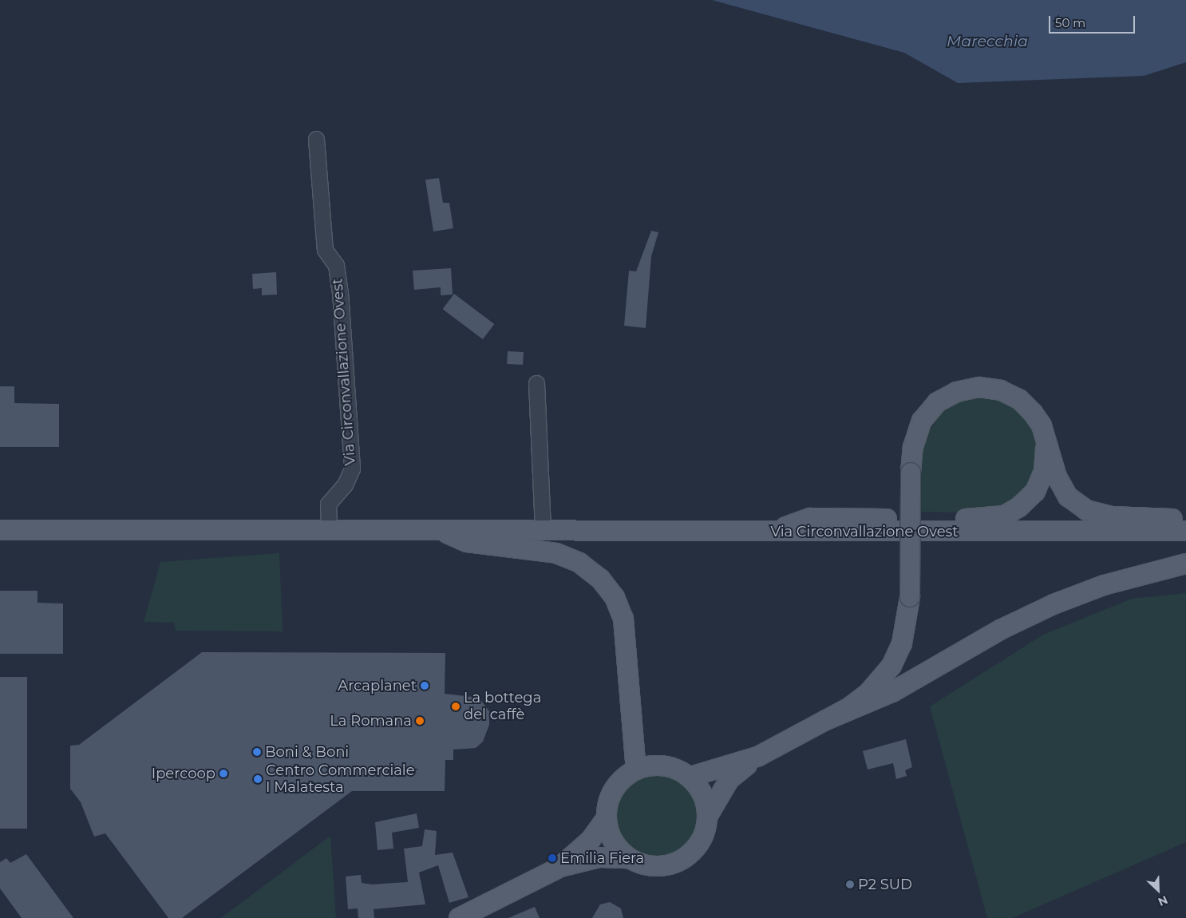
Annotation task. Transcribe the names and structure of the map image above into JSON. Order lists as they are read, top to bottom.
{
  "streets": {
    "main road": ["Via Circonvallazione Ovest"]
  },
  "water": ["Marecchia"],
  "places": [
    "Arcaplanet",
    "La bottega del caffè",
    "La Romana",
    "Boni & Boni",
    "Ipercoop",
    "Centro Commerciale I Malatesta",
    "Emilia Fiera",
    "P2 SUD"
  ],
  "scale_bar": "50 m",
  "north": "bottom right"
}
